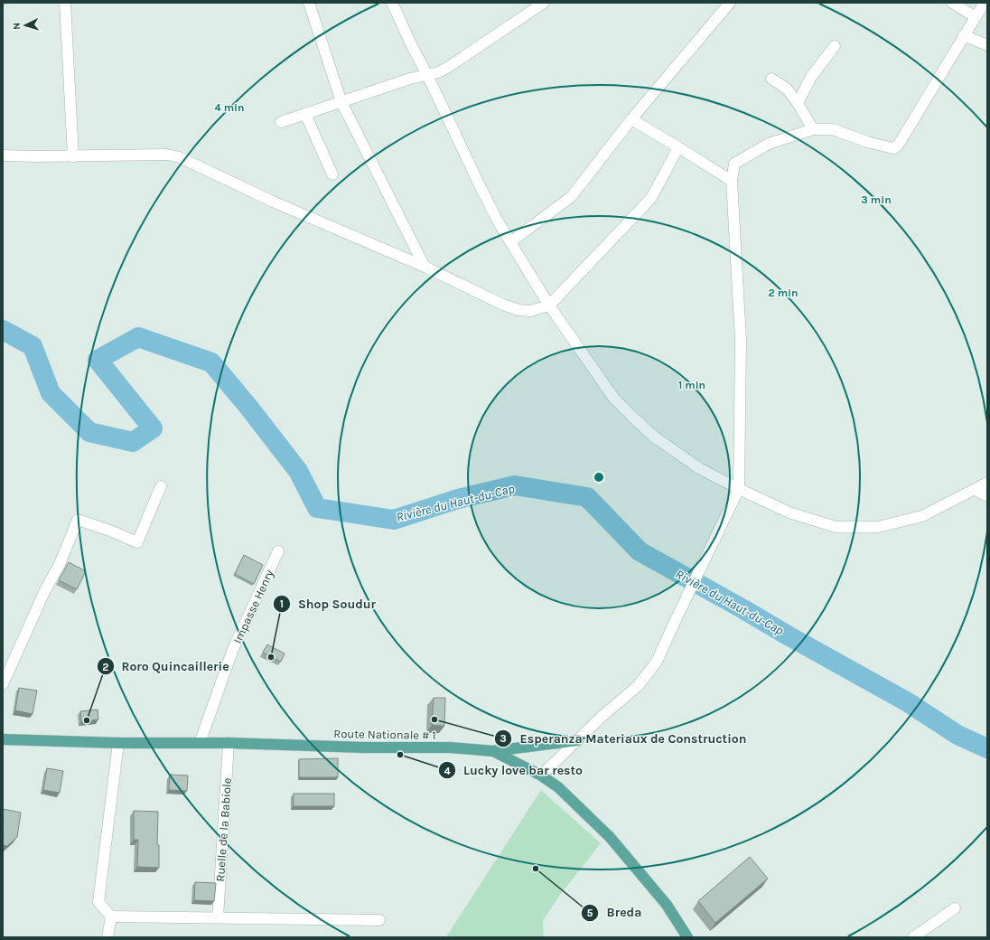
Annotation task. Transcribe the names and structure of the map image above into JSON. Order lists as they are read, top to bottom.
{
  "streets": {
    "main road": ["Route Nationale # 1"],
    "street": ["Impasse Henry", "Ruelle de la Babiole"]
  },
  "crossings": [
    ["Impasse Henry", "Route Nationale # 1"],
    ["Route Nationale # 1", "Ruelle de la Babiole"]
  ],
  "water": ["Rivière du Haut-du-Cap"],
  "places": [
    "Shop Soudur",
    "Esperanza Materiaux de Construction",
    "Roro Quincaillerie",
    "Lucky love bar resto",
    "Breda"
  ],
  "north": "left",
  "rings": [
    "4 min",
    "3 min",
    "2 min",
    "1 min"
  ]
}
